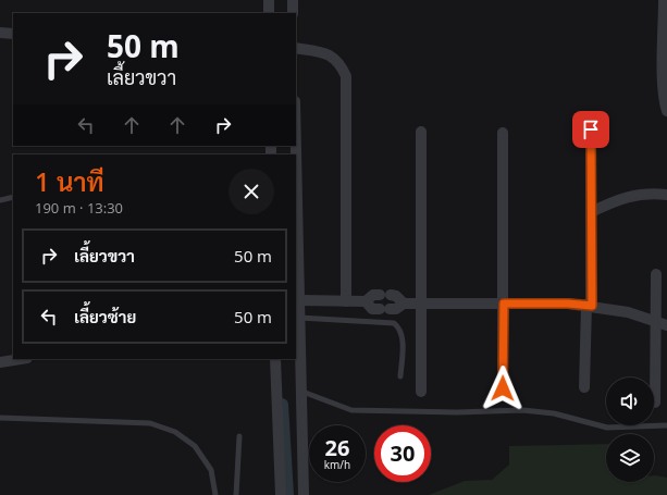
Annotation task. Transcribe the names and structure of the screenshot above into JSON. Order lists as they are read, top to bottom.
{
  "page": {
    "turn": ["50 m", "เลี้ยวขวา"],
    "heading": ["1 นาที", "190 m · 13:30"],
    "list": [
      {
        "name": "เลี้ยวขวา",
        "value": "50 m"
      },
      {
        "name": "เลี้ยวซ้าย",
        "value": "50 m"
      }
    ],
    "speed": "26 km/h",
    "limit": "30"
  }
}
